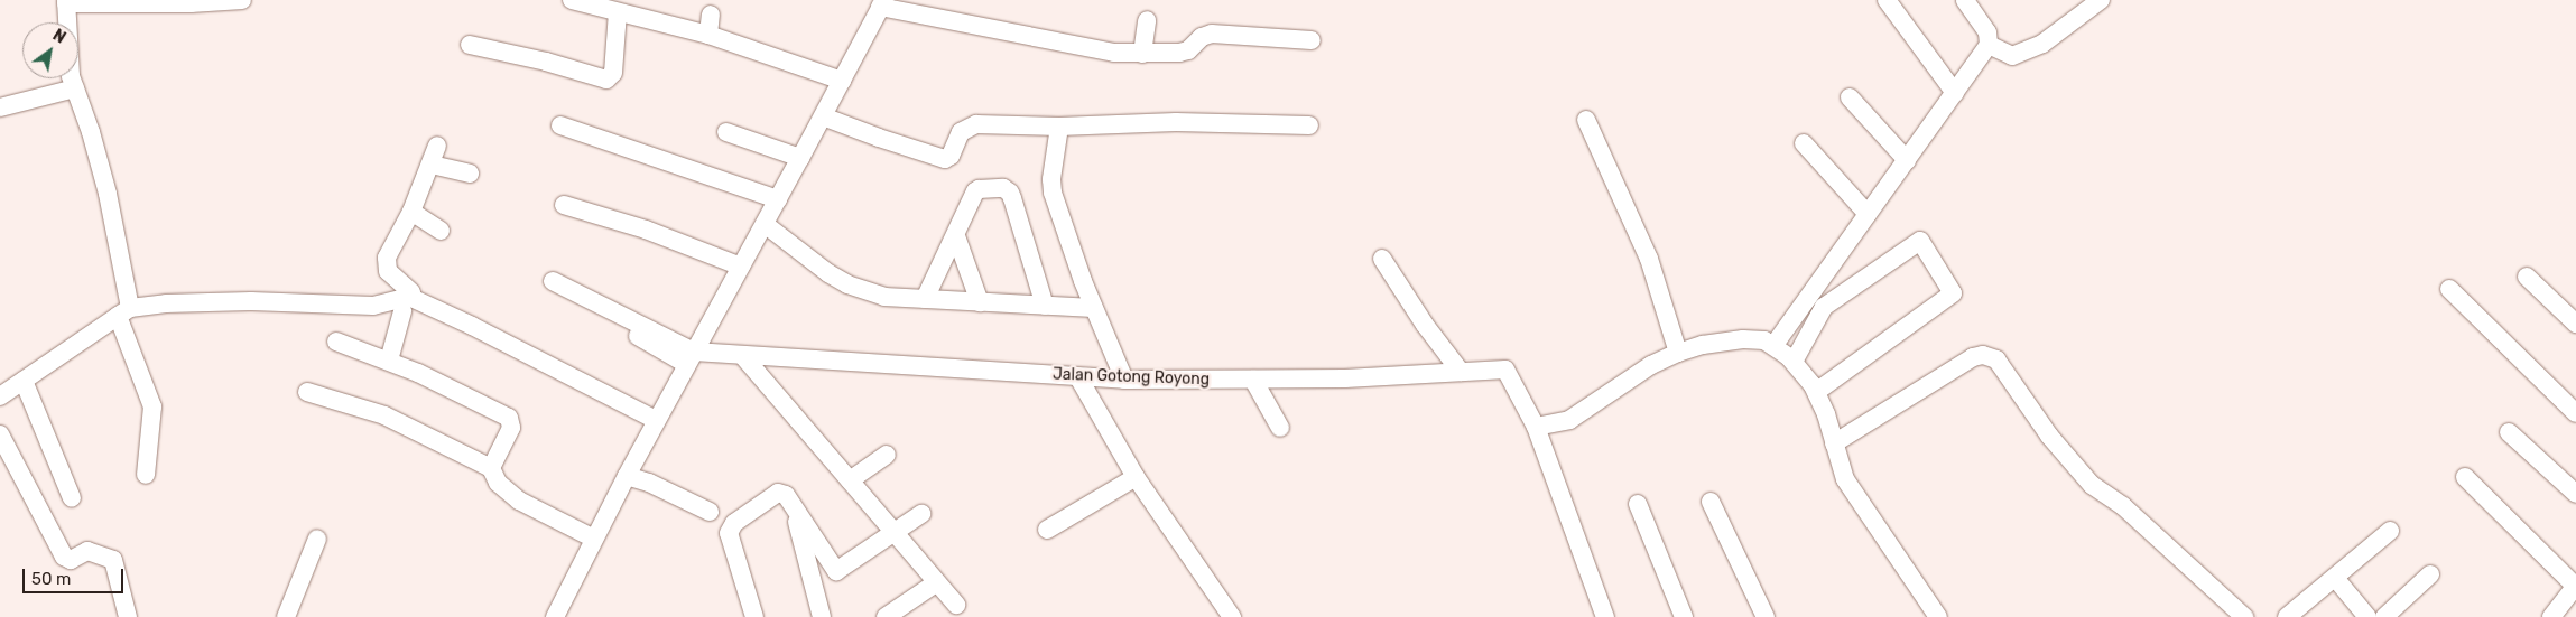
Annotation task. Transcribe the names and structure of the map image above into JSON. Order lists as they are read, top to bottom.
{
  "streets": {
    "street": ["Jalan Gotong Royong"]
  },
  "scale_bar": "50 m",
  "north": "top right"
}
